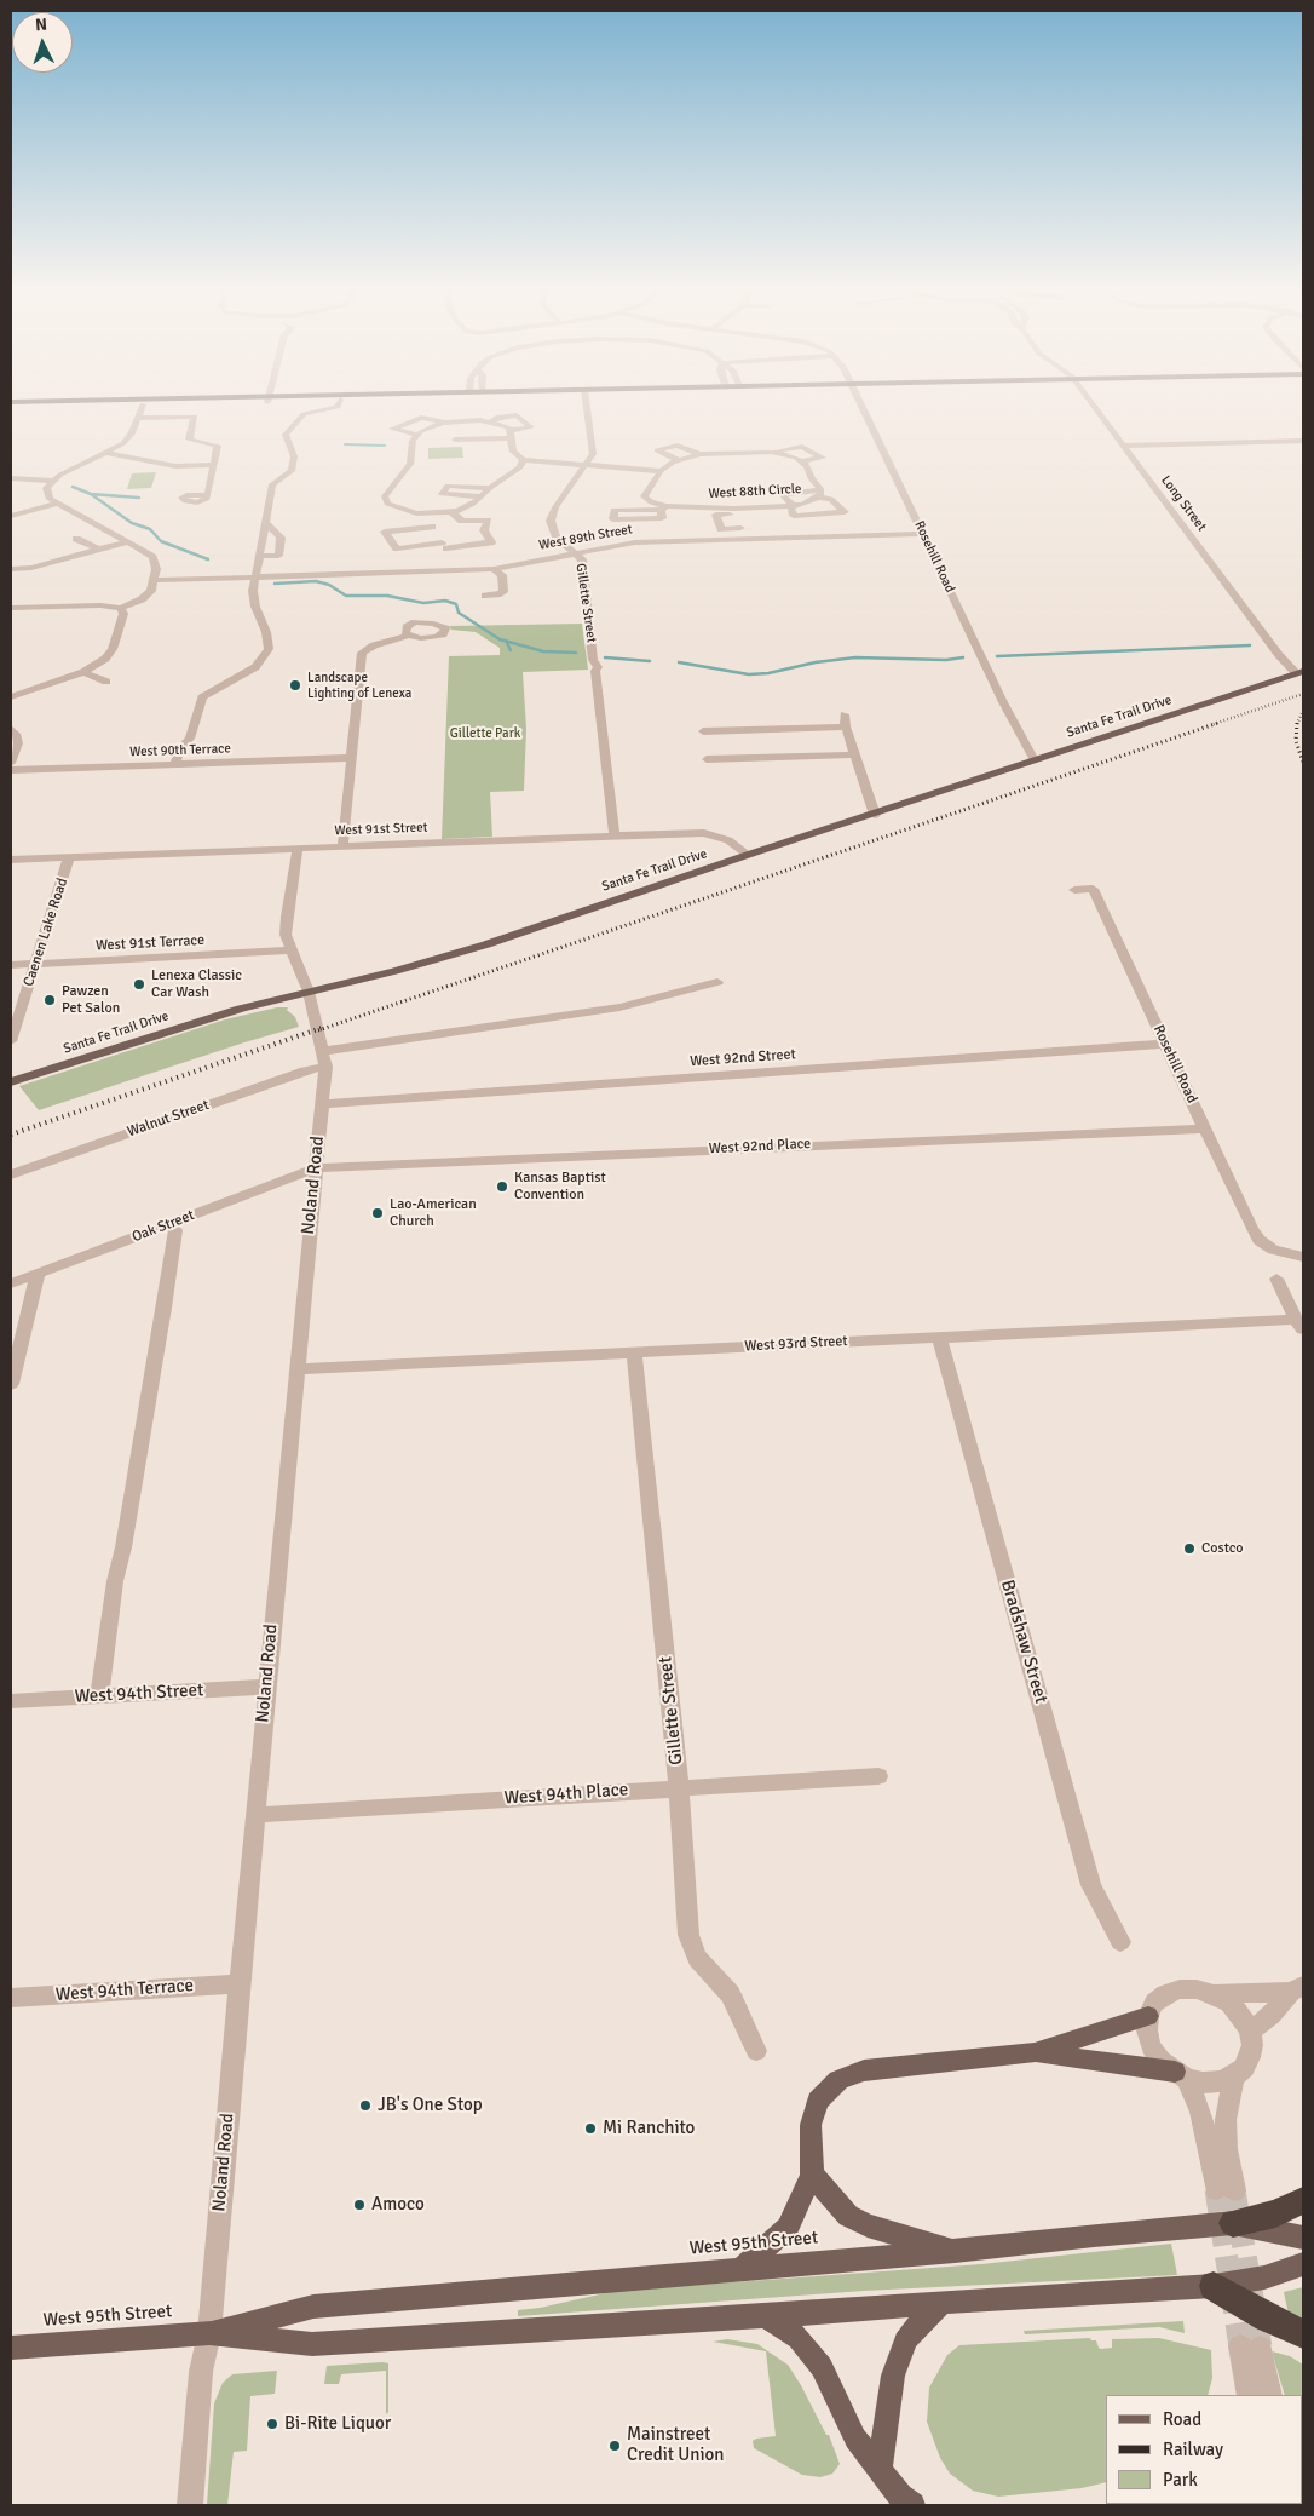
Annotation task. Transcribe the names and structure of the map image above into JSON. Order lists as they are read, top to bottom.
{
  "streets": {
    "main road": ["Santa Fe Trail Drive", "West 95th Street"],
    "street": [
      "West 88th Circle",
      "Long Street",
      "West 89th Street",
      "Rosehill Road",
      "Gillette Street",
      "West 90th Terrace",
      "West 91st Street",
      "Caenen Lake Road",
      "West 91st Terrace",
      "West 92nd Street",
      "Walnut Street",
      "West 92nd Place",
      "Noland Road",
      "Oak Street",
      "West 93rd Street",
      "Bradshaw Street",
      "West 94th Street",
      "West 94th Place",
      "West 94th Terrace"
    ]
  },
  "crossings": [
    ["Long Street", "Santa Fe Trail Drive"],
    ["West 89th Street", "Rosehill Road"],
    ["West 89th Street", "Gillette Street"],
    ["Rosehill Road", "Santa Fe Trail Drive"],
    ["Rosehill Road", "West 92nd Street"],
    ["Rosehill Road", "West 92nd Place"],
    ["Gillette Street", "West 91st Street"],
    ["Gillette Street", "West 93rd Street"],
    ["Gillette Street", "West 94th Place"],
    ["Santa Fe Trail Drive", "West 91st Street"],
    ["Santa Fe Trail Drive", "Noland Road"],
    ["West 91st Street", "Caenen Lake Road"],
    ["West 91st Street", "Noland Road"],
    ["Caenen Lake Road", "West 91st Terrace"],
    ["West 91st Terrace", "Noland Road"],
    ["West 92nd Street", "Noland Road"],
    ["Walnut Street", "Noland Road"],
    ["West 92nd Place", "Noland Road"],
    ["West 92nd Place", "Oak Street"],
    ["Noland Road", "Oak Street"],
    ["Noland Road", "West 93rd Street"],
    ["Noland Road", "West 94th Street"],
    ["Noland Road", "West 94th Place"],
    ["Noland Road", "West 94th Terrace"],
    ["Noland Road", "West 95th Street"],
    ["West 93rd Street", "Bradshaw Street"]
  ],
  "parks": ["Gillette Park"],
  "places": [
    "Landscape Lighting of Lenexa",
    "Lenexa Classic Car Wash",
    "Pawzen Pet Salon",
    "Kansas Baptist Convention",
    "Lao-American Church",
    "Costco",
    "JB's One Stop",
    "Mi Ranchito",
    "Amoco",
    "Bi-Rite Liquor",
    "Mainstreet Credit Union"
  ],
  "legend": ["Road", "Railway", "Park"],
  "north": "top"
}
